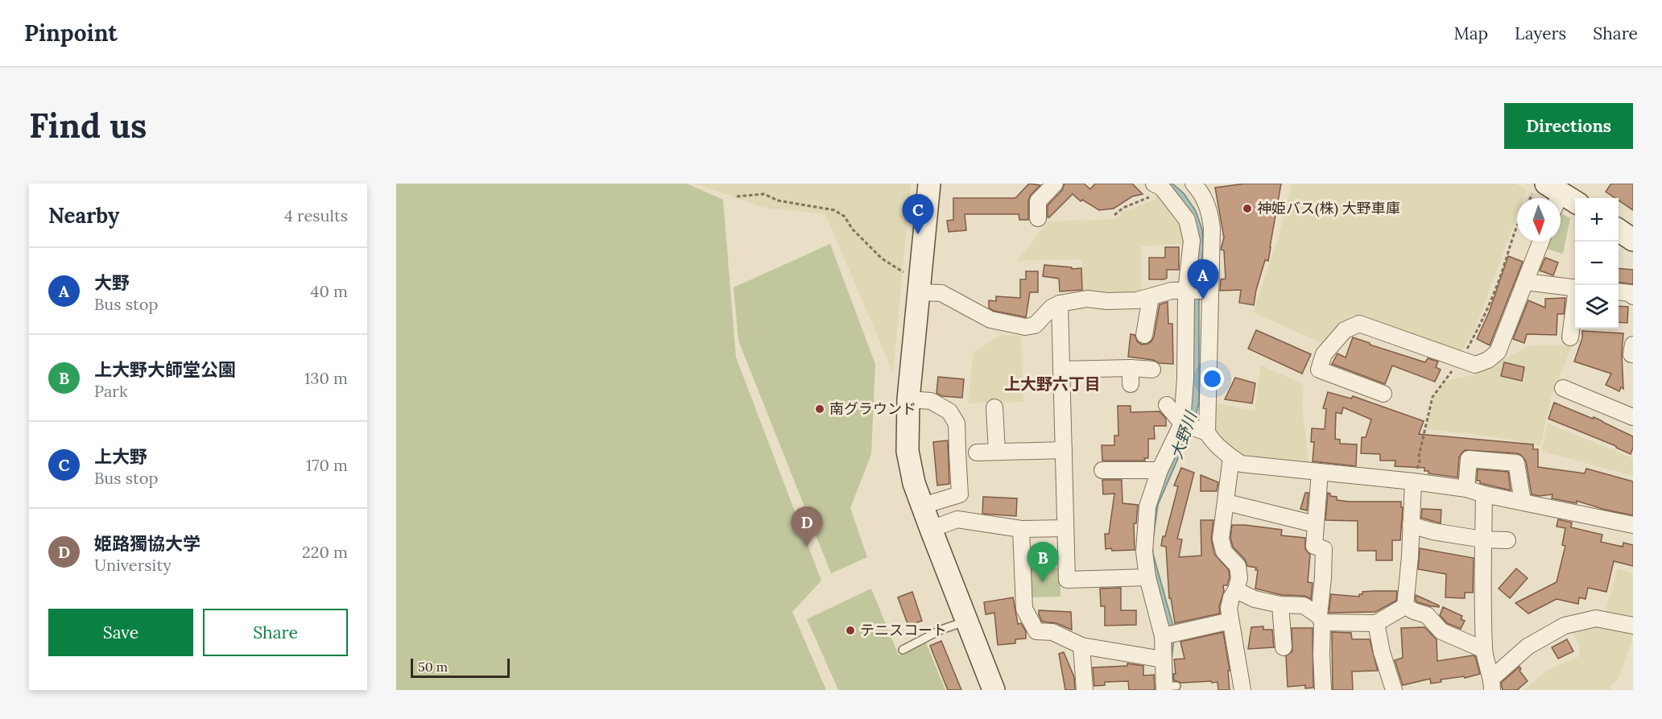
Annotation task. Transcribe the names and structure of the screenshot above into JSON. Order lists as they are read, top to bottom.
{
  "districts": ["上大野六丁目"],
  "water": ["大野川"],
  "places": ["神姫バス(株) 大野車庫", "南グラウンド", "テニスコート"],
  "scale_bar": "50 m",
  "north": "bottom",
  "page": {
    "header": "Pinpoint",
    "nav": ["Map", "Layers", "Share"],
    "buttons": [
      "Directions",
      ["Save", "Share"]
    ],
    "title": "Find us",
    "heading": ["Nearby", "4 results"],
    "pins": [
      "C",
      "A",
      "D",
      "B"
    ],
    "map_buttons": ["+", "−"],
    "list": [
      {
        "mark": "A",
        "name": "大野",
        "note": "Bus stop",
        "value": "40 m"
      },
      {
        "mark": "B",
        "name": "上大野大師堂公園",
        "note": "Park",
        "value": "130 m"
      },
      {
        "mark": "C",
        "name": "上大野",
        "note": "Bus stop",
        "value": "170 m"
      },
      {
        "mark": "D",
        "name": "姫路獨協大学",
        "note": "University",
        "value": "220 m"
      }
    ],
    "scale": "50 m"
  }
}
